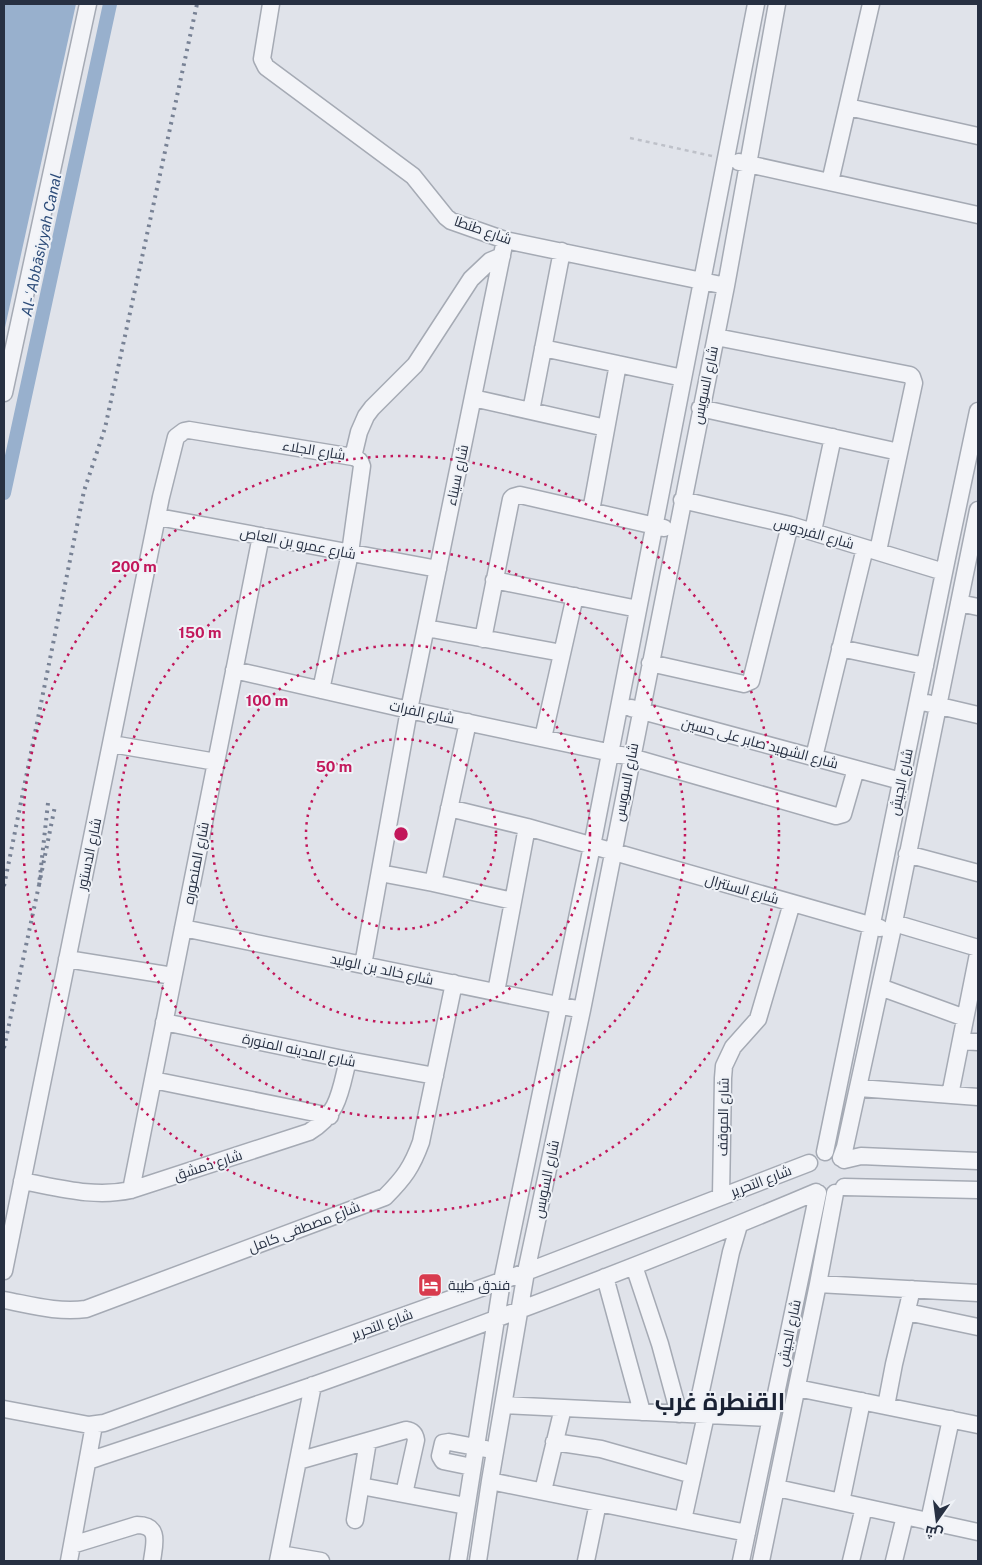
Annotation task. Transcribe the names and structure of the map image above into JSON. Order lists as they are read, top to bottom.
{
  "streets": {
    "street": [
      "شارع طنطا",
      "شارع السويس",
      "شارع الجلاء",
      "شارع سيناء",
      "شارع الفردوس",
      "شارع عمرو بن العاص",
      "شارع الفرات",
      "شارع الشهيد صابر على حسين",
      "شارع الجيش",
      "شارع الدستور",
      "شارع المنصوره",
      "شارع السنترال",
      "شارع خالد بن الوليد",
      "شارع المدينه المنورة",
      "شارع الموقف",
      "شارع دمشق",
      "شارع التحرير",
      "شارع مصطفى كامل"
    ]
  },
  "crossings": [
    ["شارع طنطا", "شارع السويس"],
    ["شارع طنطا", "شارع سيناء"],
    ["شارع السويس", "شارع الفردوس"],
    ["شارع السويس", "شارع الفرات"],
    ["شارع السويس", "شارع الشهيد صابر على حسين"],
    ["شارع السويس", "شارع السنترال"],
    ["شارع السويس", "شارع خالد بن الوليد"],
    ["شارع السويس", "شارع التحرير"],
    ["شارع الجلاء", "شارع عمرو بن العاص"],
    ["شارع الجلاء", "شارع الدستور"],
    ["شارع سيناء", "شارع عمرو بن العاص"],
    ["شارع سيناء", "شارع الفرات"],
    ["شارع سيناء", "شارع خالد بن الوليد"],
    ["شارع الفردوس", "شارع الجيش"],
    ["شارع عمرو بن العاص", "شارع الدستور"],
    ["شارع عمرو بن العاص", "شارع المنصوره"],
    ["شارع الفرات", "شارع الشهيد صابر على حسين"],
    ["شارع الفرات", "شارع المنصوره"],
    ["شارع الشهيد صابر على حسين", "شارع الجيش"],
    ["شارع الجيش", "شارع السنترال"],
    ["شارع الجيش", "شارع التحرير"],
    ["شارع الدستور", "شارع دمشق"],
    ["شارع المنصوره", "شارع خالد بن الوليد"],
    ["شارع المنصوره", "شارع المدينه المنورة"],
    ["شارع المنصوره", "شارع دمشق"],
    ["شارع السنترال", "شارع الموقف"],
    ["شارع خالد بن الوليد", "شارع مصطفى كامل"],
    ["شارع المدينه المنورة", "شارع مصطفى كامل"],
    ["شارع الموقف", "شارع التحرير"]
  ],
  "districts": ["القنطرة غرب"],
  "water": ["Al-ʿAbbāsiyyah Canal"],
  "places": {
    "hotel": ["فندق طيبة"]
  },
  "north": "bottom",
  "rings": [
    "200 m",
    "150 m",
    "100 m",
    "50 m"
  ]
}
